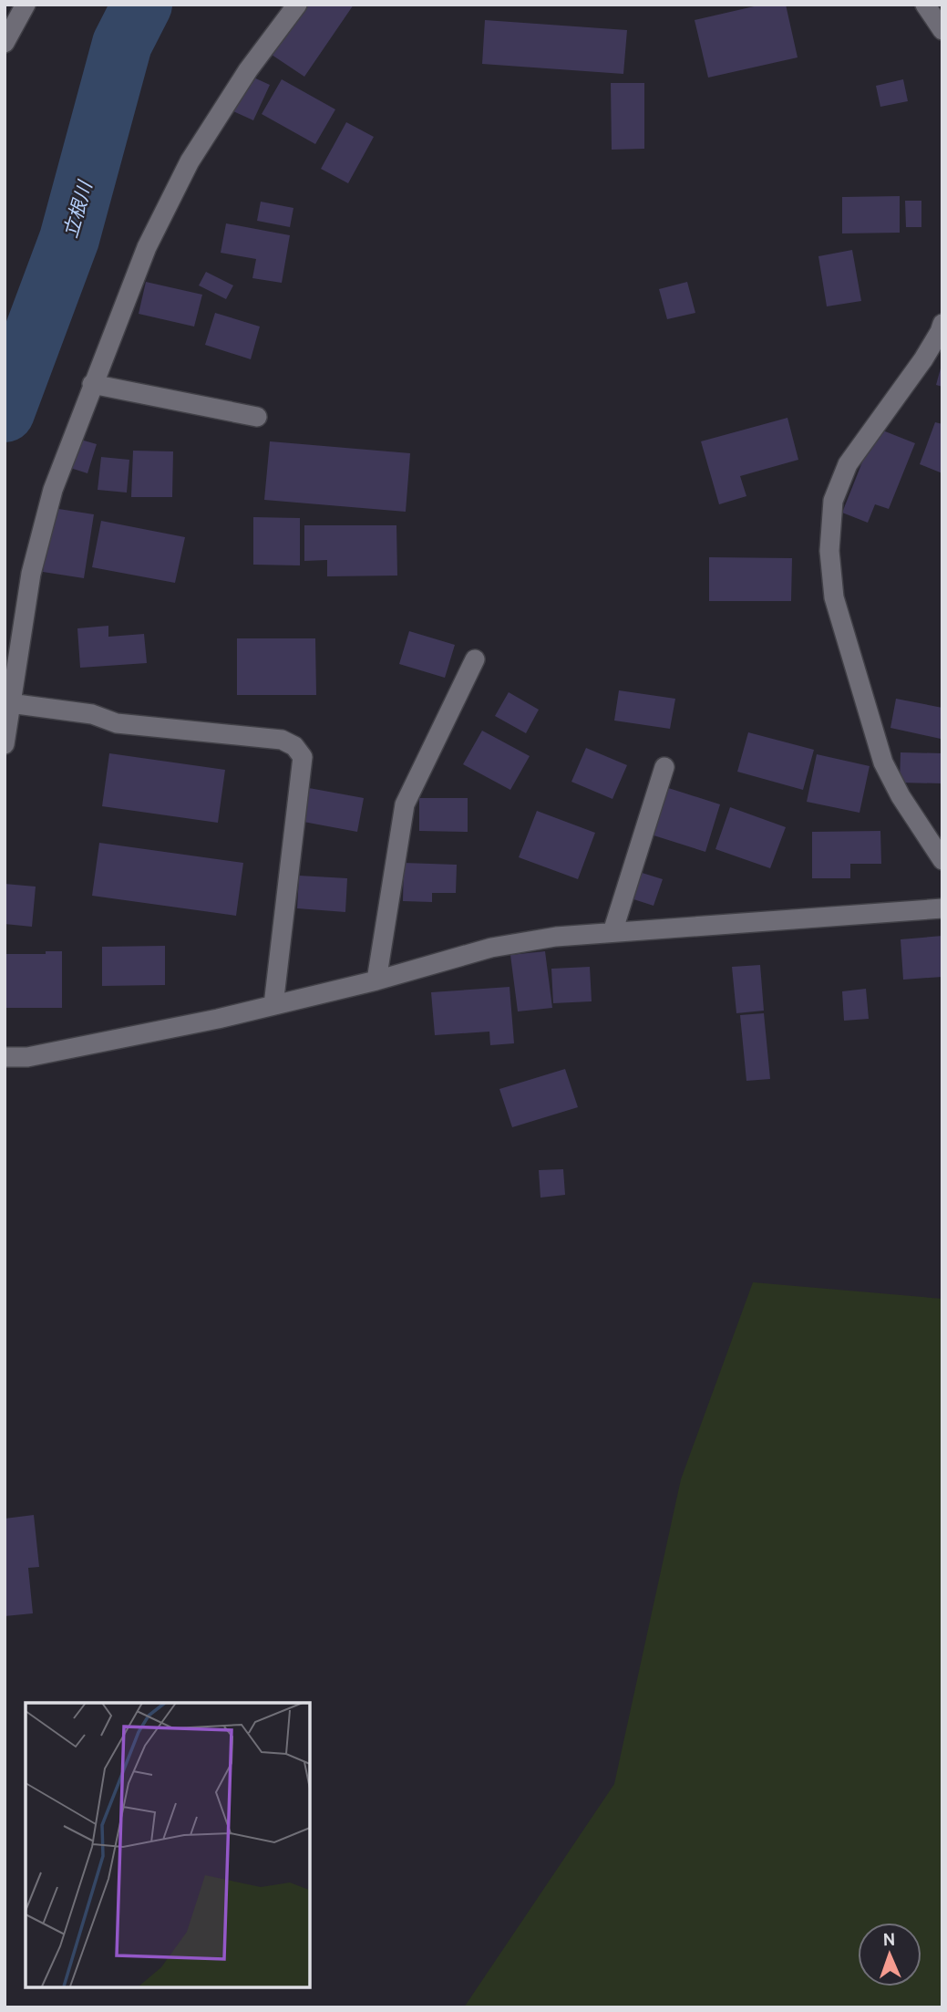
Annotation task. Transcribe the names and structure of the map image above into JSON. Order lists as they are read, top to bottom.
{
  "water": ["立根川"],
  "north": "top"
}
